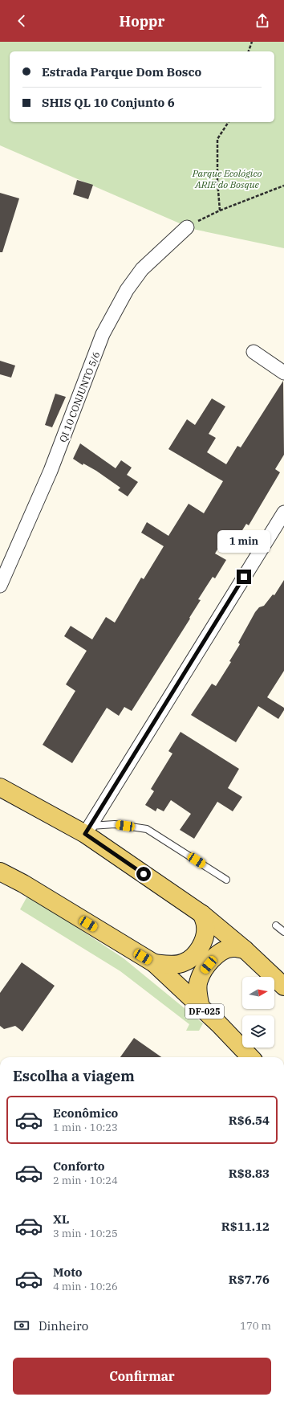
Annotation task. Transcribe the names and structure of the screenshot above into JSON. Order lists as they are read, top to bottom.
{
  "streets": {
    "main road": ["DF-025"],
    "street": ["QI 10 CONJUNTO 5/6"]
  },
  "parks": ["Parque Ecológico ARIE do Bosque"],
  "north": "right",
  "page": {
    "header": "Hoppr",
    "banner": ["Estrada Parque Dom Bosco", "SHIS QL 10 Conjunto 6"],
    "bubble": "1 min",
    "heading": "Escolha a viagem",
    "list": [
      {
        "name": "Econômico",
        "note": "1 min · 10:23",
        "value": "R$6.54"
      },
      {
        "name": "Conforto",
        "note": "2 min · 10:24",
        "value": "R$8.83"
      },
      {
        "name": "XL",
        "note": "3 min · 10:25",
        "value": "R$11.12"
      },
      {
        "name": "Moto",
        "note": "4 min · 10:26",
        "value": "R$7.76"
      }
    ],
    "pay": ["Dinheiro", "170 m"],
    "buttons": "Confirmar"
  }
}
